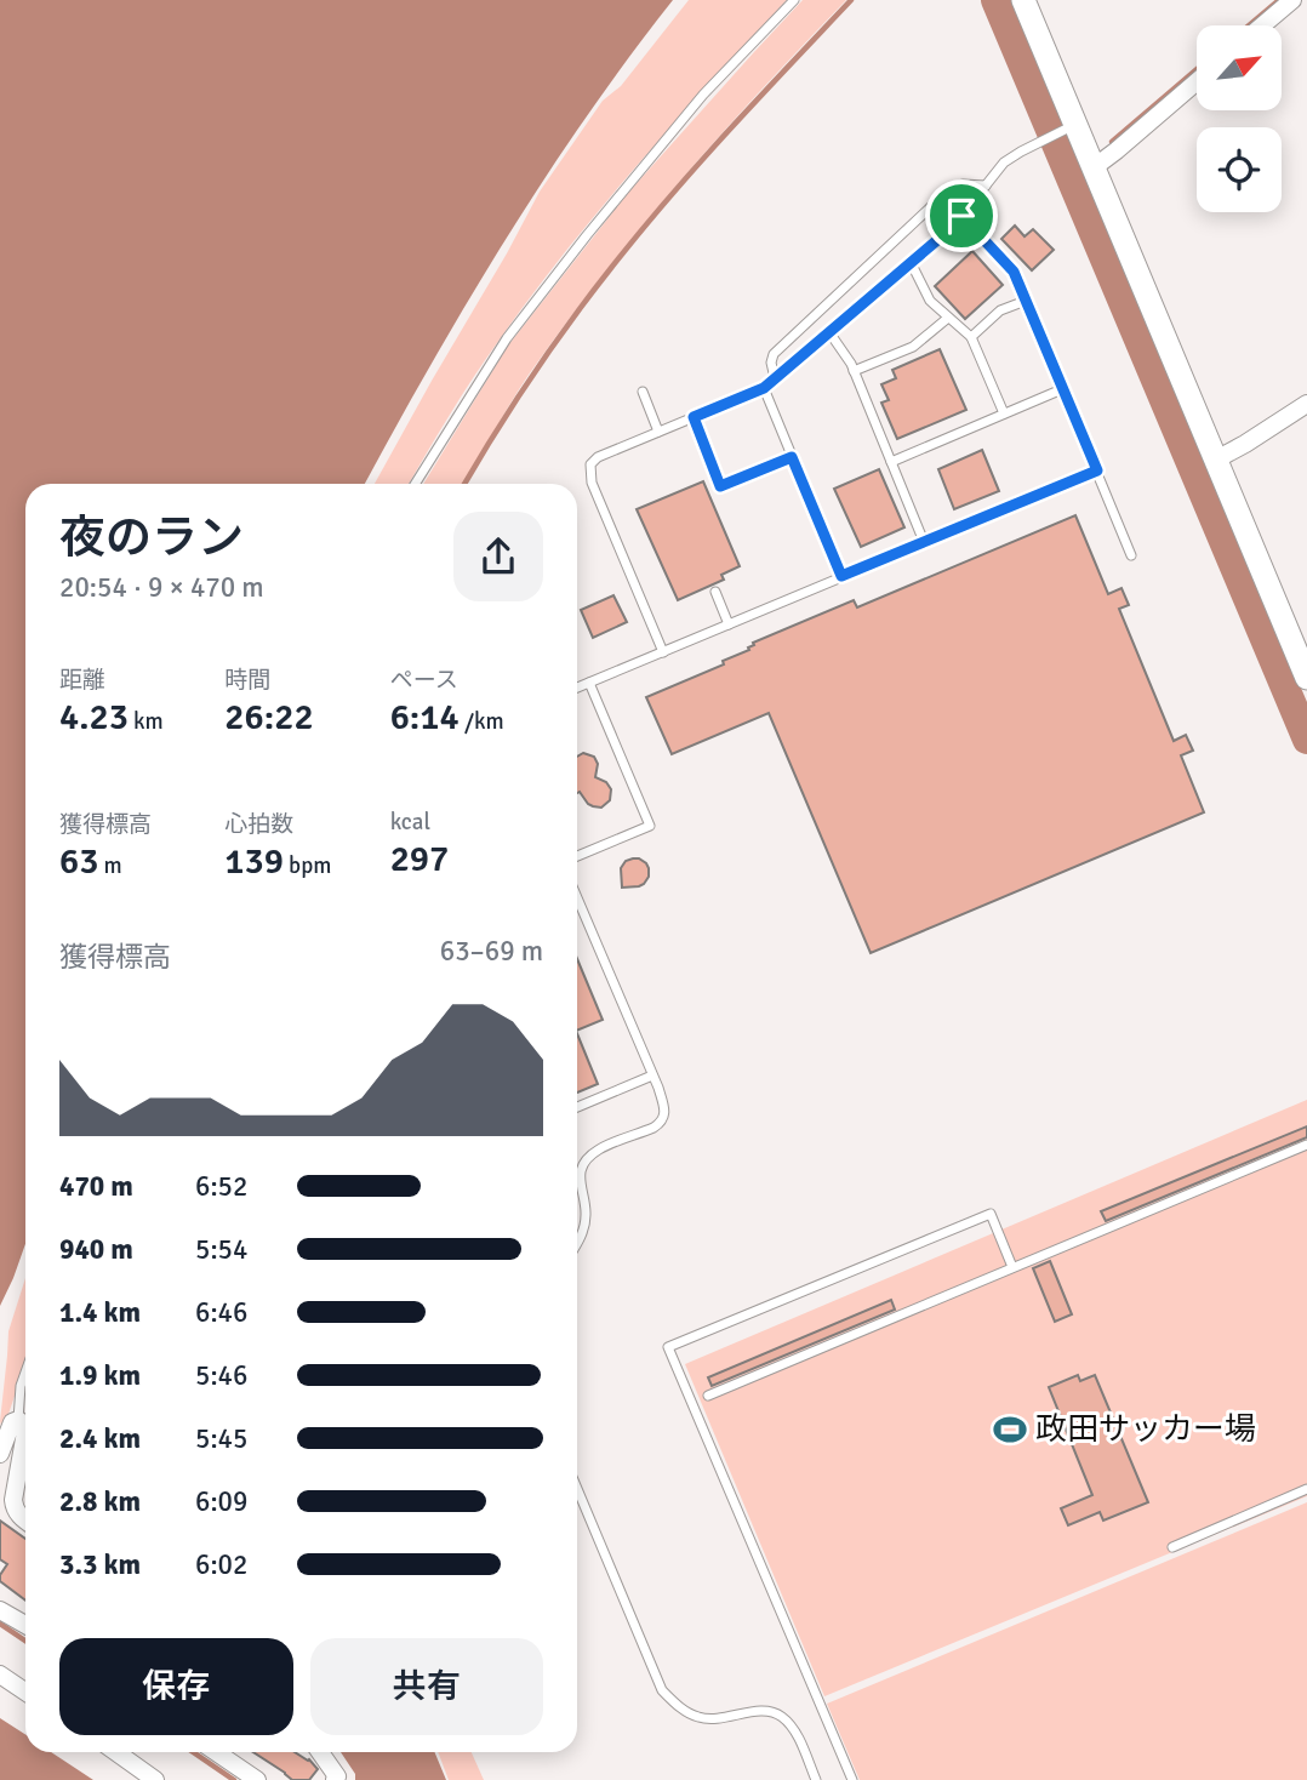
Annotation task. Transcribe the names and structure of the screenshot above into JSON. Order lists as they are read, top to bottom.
{
  "places": {
    "sports": ["政田サッカー場"]
  },
  "north": "top right",
  "page": {
    "heading": ["夜のラン", "20:54 · 9 × 470 m"],
    "stats": [
      ["距離", "4.23 km"],
      ["時間", "26:22"],
      ["ペース", "6:14 /km"],
      ["獲得標高", "63 m"],
      ["心拍数", "139 bpm"],
      ["kcal", "297"]
    ],
    "chart": ["獲得標高", "63–69 m"],
    "list": [
      {
        "name": "470 m",
        "note": "6:52"
      },
      {
        "name": "940 m",
        "note": "5:54"
      },
      {
        "name": "1.4 km",
        "note": "6:46"
      },
      {
        "name": "1.9 km",
        "note": "5:46"
      },
      {
        "name": "2.4 km",
        "note": "5:45"
      },
      {
        "name": "2.8 km",
        "note": "6:09"
      },
      {
        "name": "3.3 km",
        "note": "6:02"
      }
    ],
    "buttons": ["保存", "共有"]
  }
}
